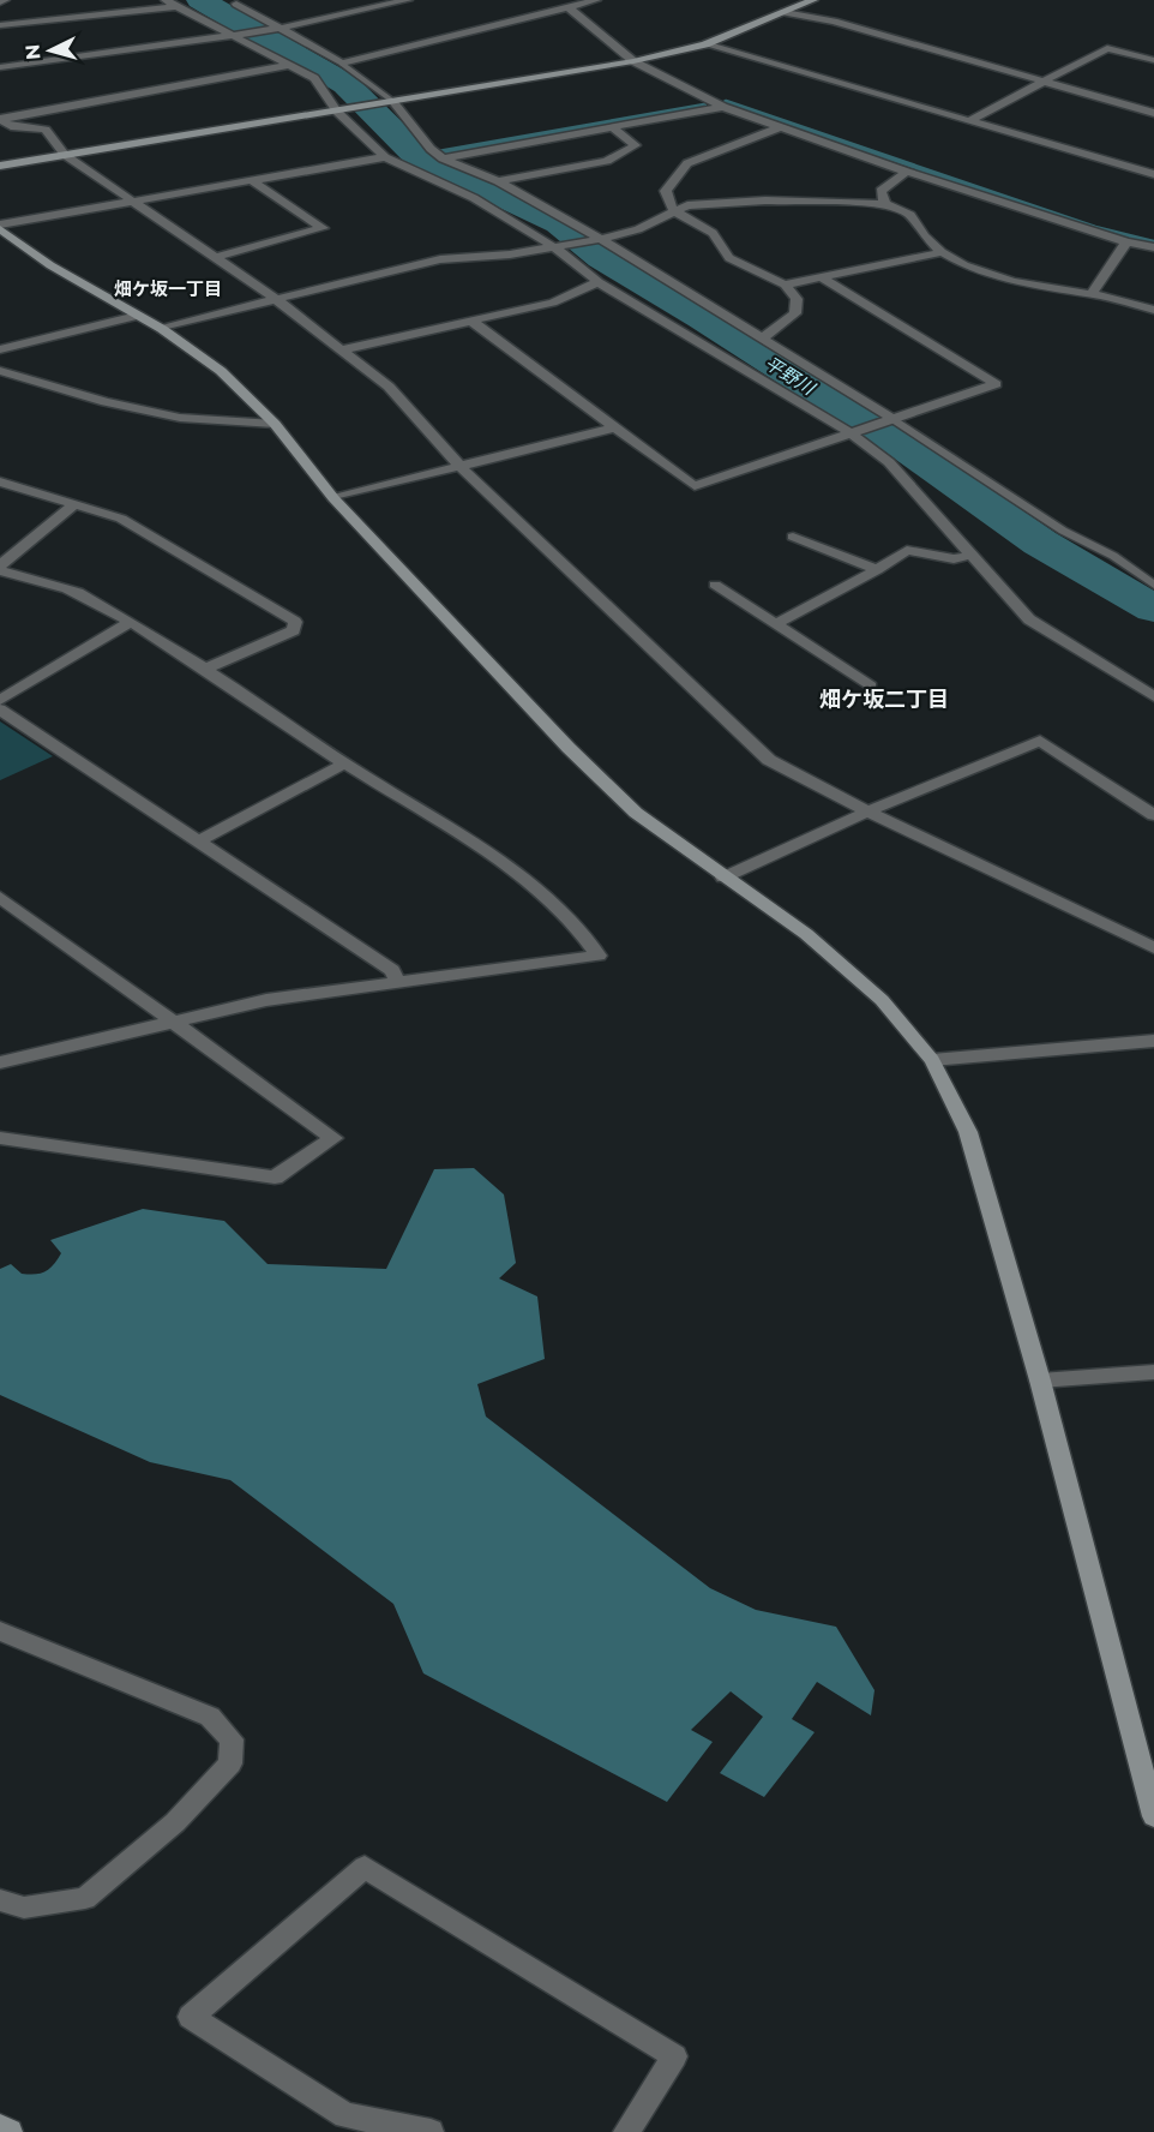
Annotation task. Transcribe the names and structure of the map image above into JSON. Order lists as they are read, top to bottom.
{
  "districts": ["畑ケ坂一丁目", "畑ケ坂二丁目"],
  "water": ["平野川"],
  "north": "left"
}
